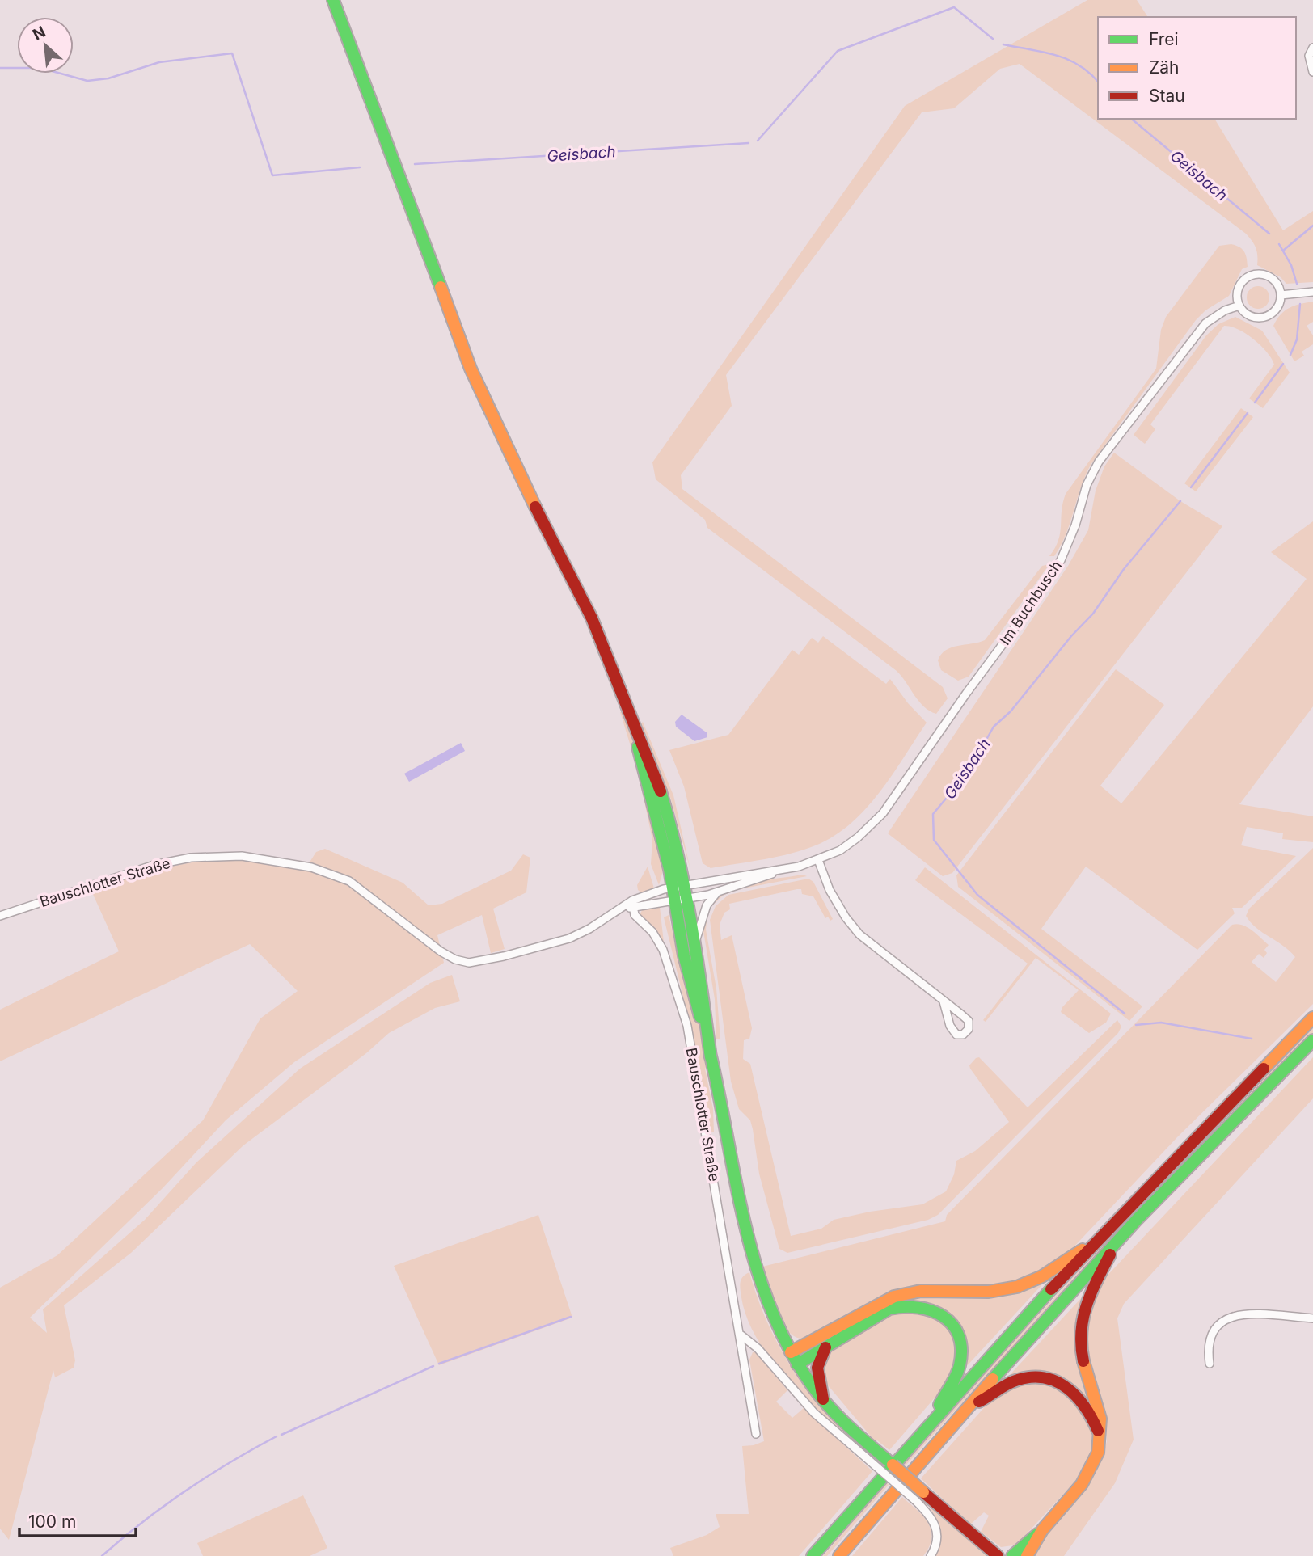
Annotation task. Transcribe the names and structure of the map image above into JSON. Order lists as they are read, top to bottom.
{
  "streets": {
    "street": ["Im Buchbusch", "Bauschlotter Straße"]
  },
  "water": ["Geisbach"],
  "legend": ["Frei", "Zäh", "Stau"],
  "scale_bar": "100 m",
  "north": "top left"
}
